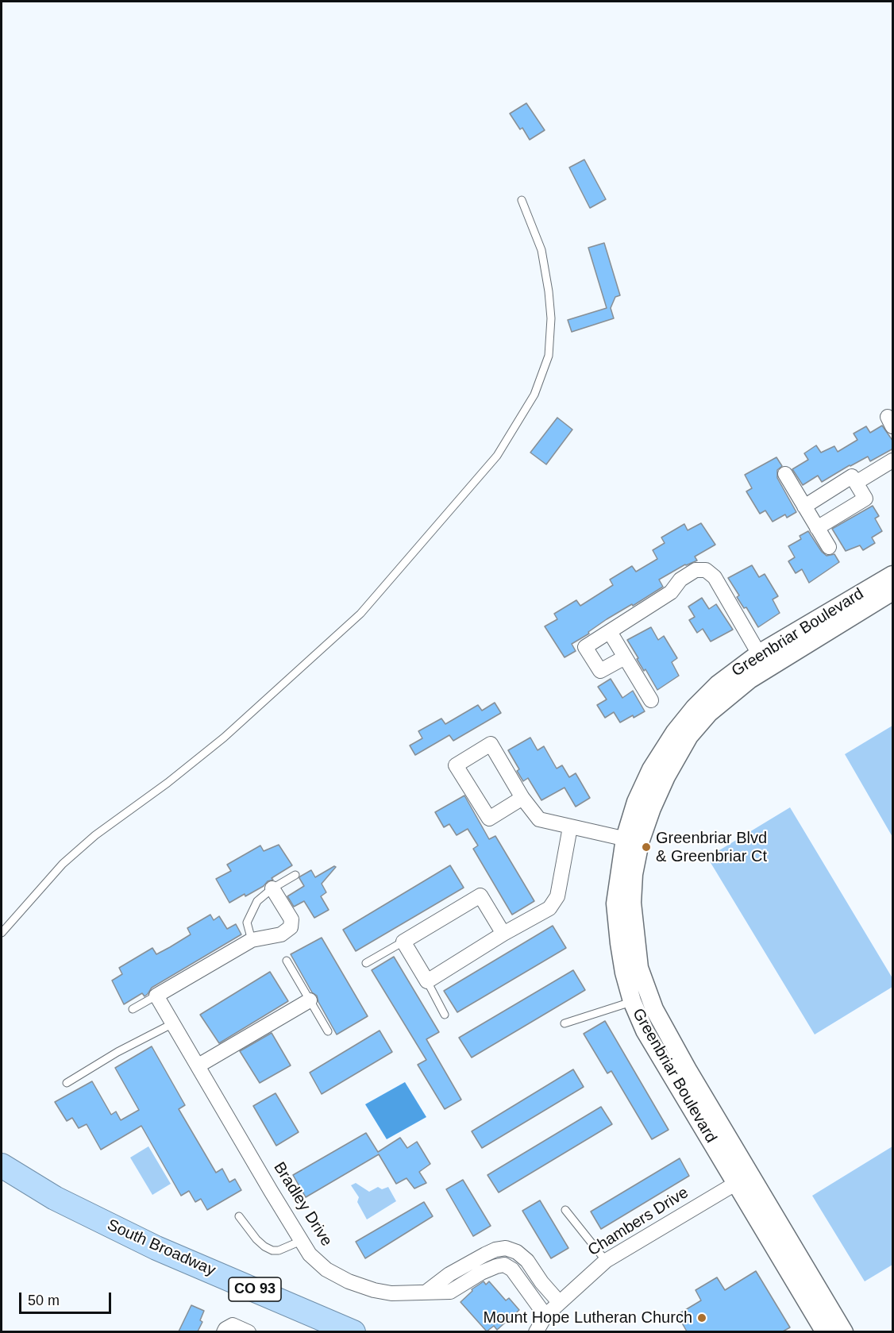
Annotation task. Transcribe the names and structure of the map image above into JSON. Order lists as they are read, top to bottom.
{
  "streets": {
    "highway": ["South Broadway", "CO 93"],
    "street": ["Greenbriar Boulevard", "Bradley Drive", "Chambers Drive"]
  },
  "crossings": [
    ["Greenbriar Boulevard", "Chambers Drive"],
    ["Bradley Drive", "Chambers Drive"]
  ],
  "places": ["Greenbriar Blvd & Greenbriar Ct", "Mount Hope Lutheran Church"],
  "scale_bar": "50 m"
}
